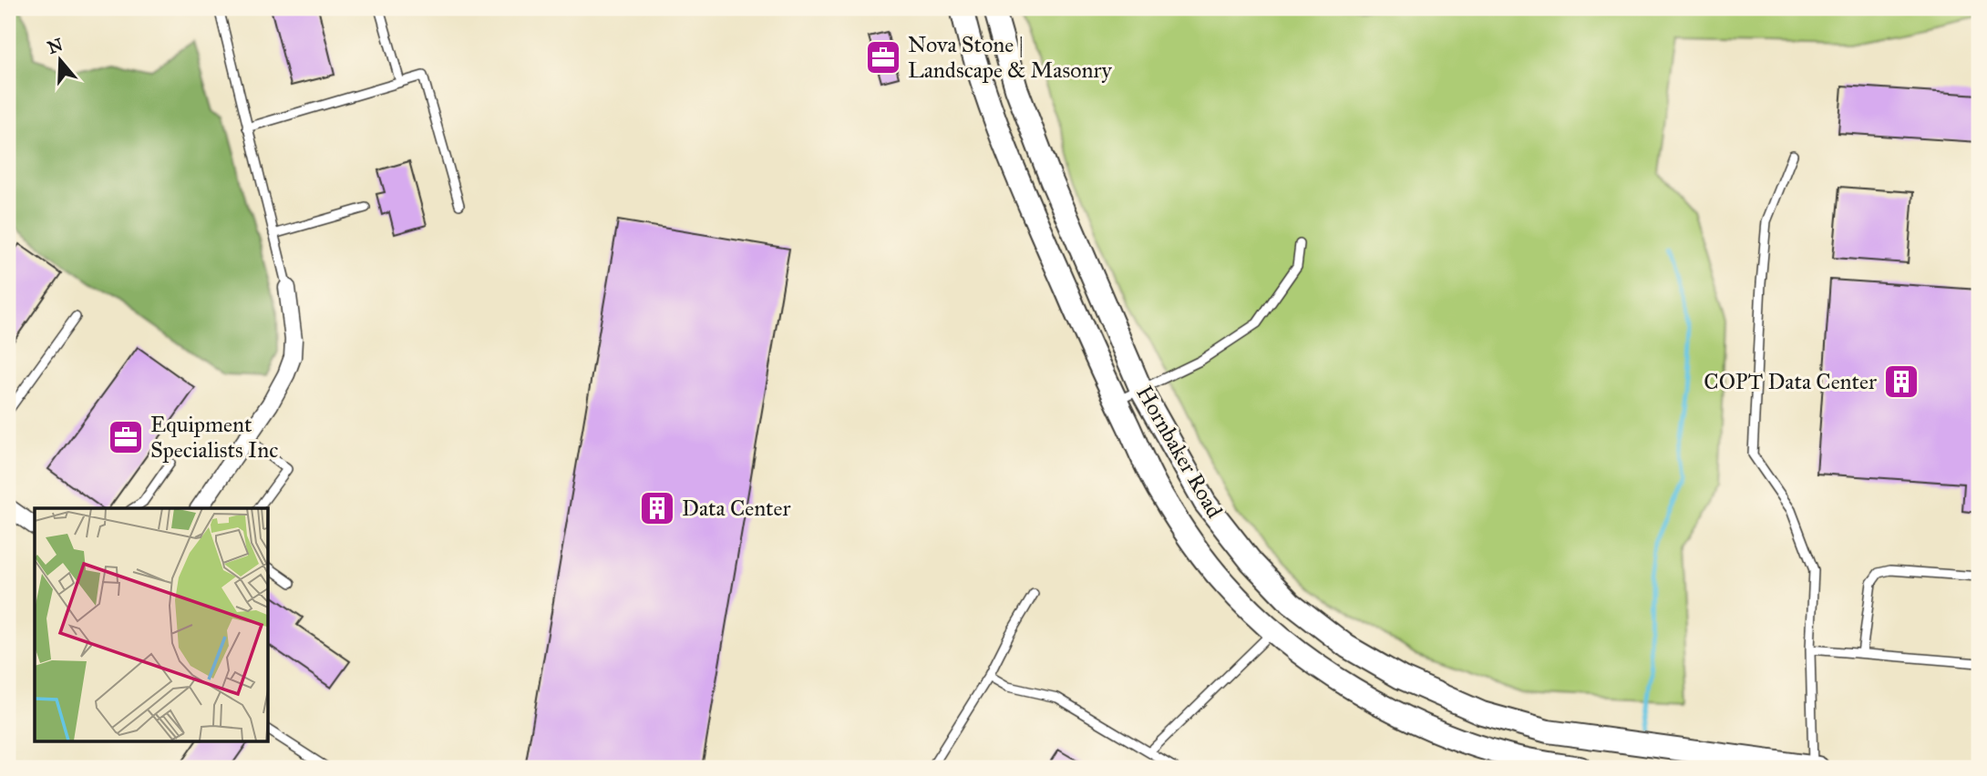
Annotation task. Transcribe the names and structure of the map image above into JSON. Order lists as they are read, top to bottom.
{
  "streets": {
    "main road": ["Hornbaker Road"]
  },
  "places": {
    "office": ["Nova Stone | Landscape & Masonry", "Equipment Specialists Inc"],
    "building": ["COPT Data Center", "Data Center"]
  },
  "north": "top"
}
